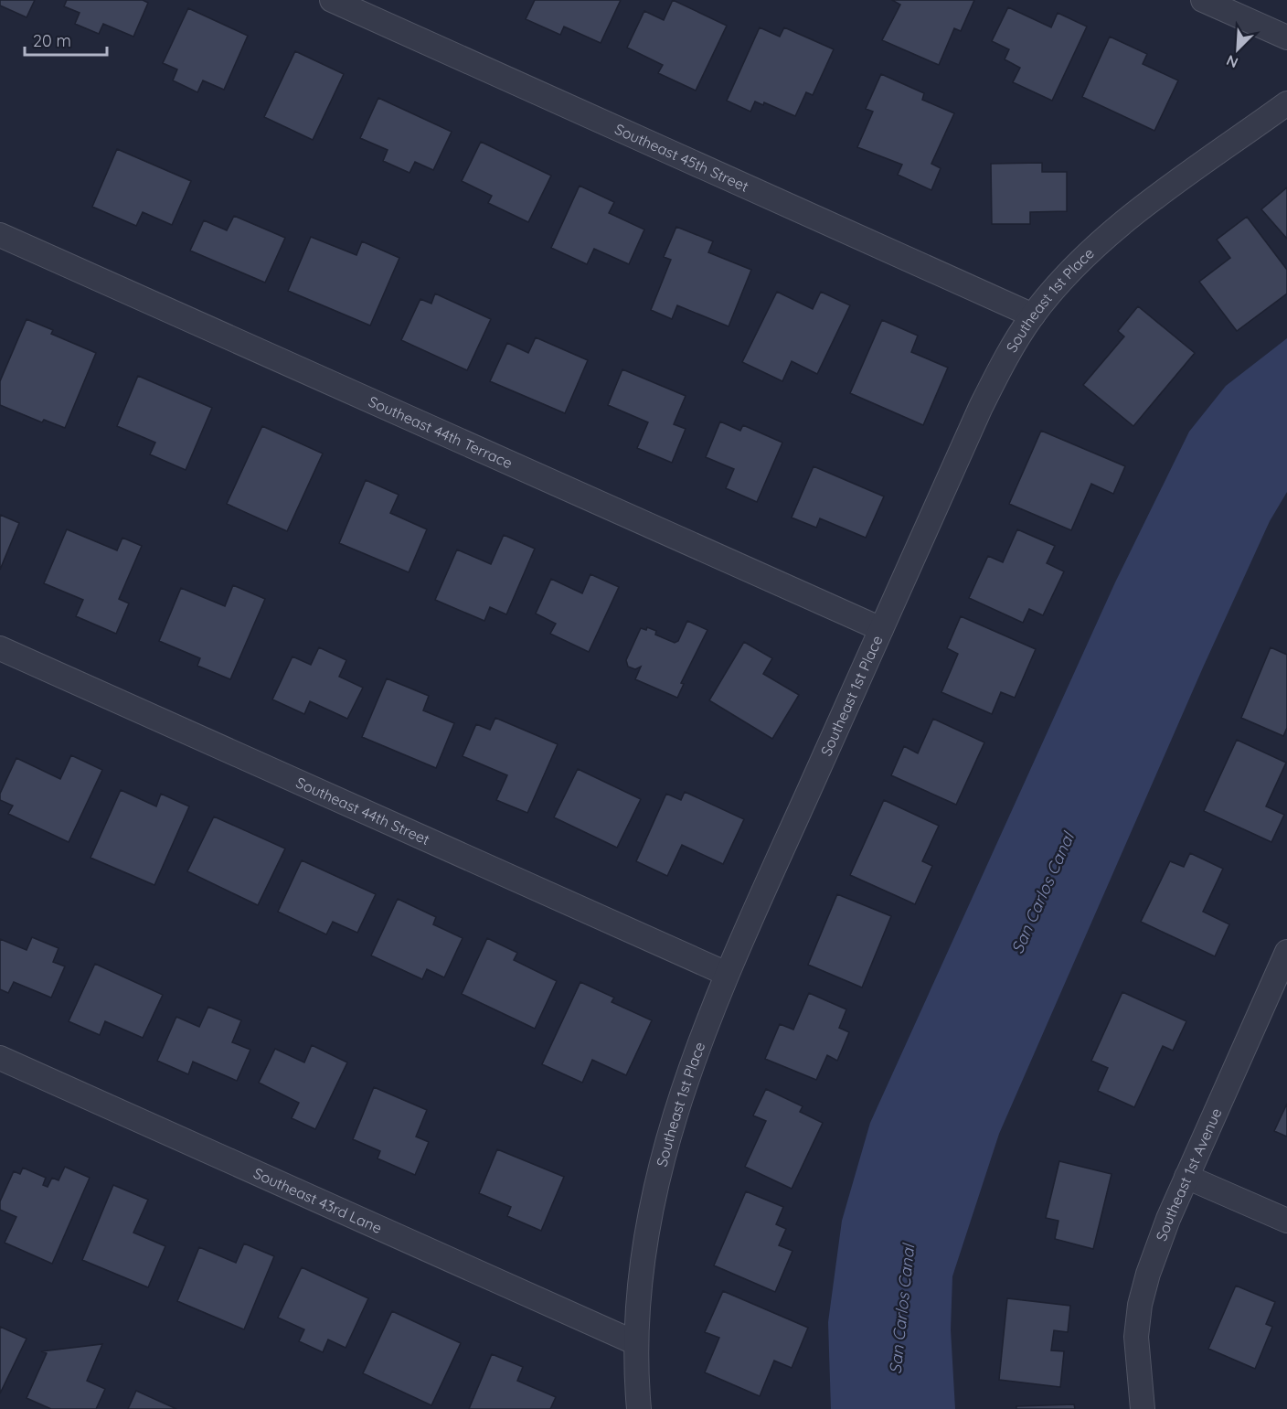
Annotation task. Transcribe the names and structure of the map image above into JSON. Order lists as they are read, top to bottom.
{
  "streets": {
    "street": [
      "Southeast 45th Street",
      "Southeast 1st Place",
      "Southeast 44th Terrace",
      "Southeast 44th Street",
      "Southeast 1st Avenue",
      "Southeast 43rd Lane"
    ]
  },
  "crossings": [
    ["Southeast 45th Street", "Southeast 1st Place"],
    ["Southeast 1st Place", "Southeast 44th Terrace"],
    ["Southeast 1st Place", "Southeast 44th Street"],
    ["Southeast 1st Place", "Southeast 43rd Lane"]
  ],
  "water": ["San Carlos Canal"],
  "scale_bar": "20 m",
  "north": "bottom left"
}
